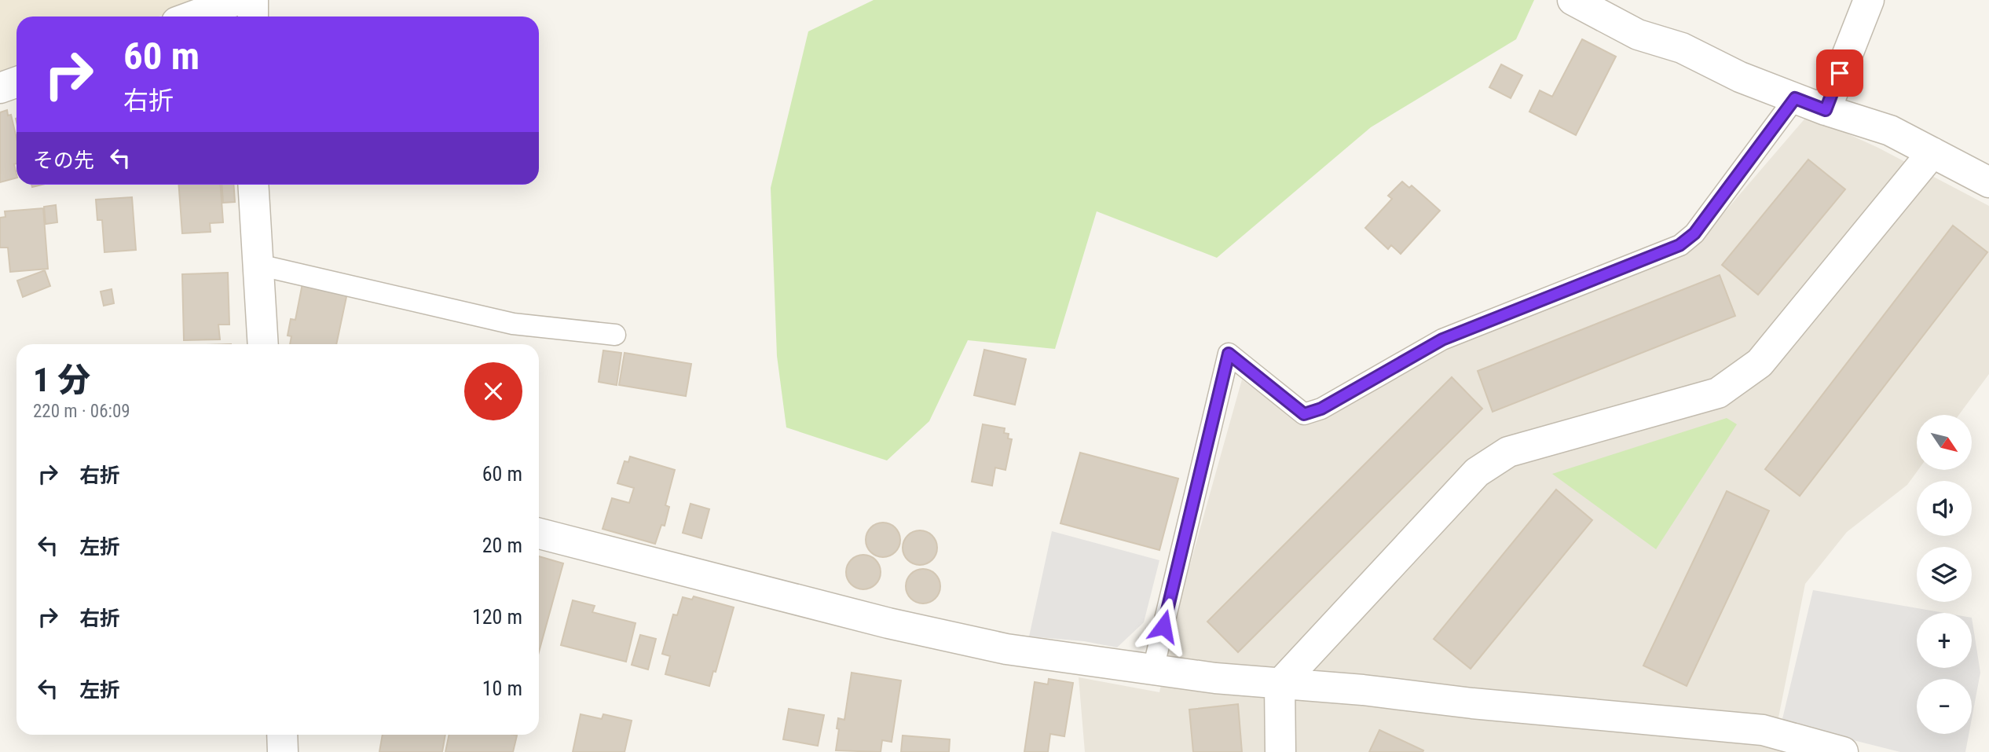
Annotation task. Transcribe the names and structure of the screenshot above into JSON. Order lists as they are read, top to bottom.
{
  "north": "bottom right",
  "page": {
    "turn": ["60 m", "右折"],
    "then": "その先",
    "heading": ["1 分", "220 m · 06:09"],
    "map_buttons": ["+", "−"],
    "list": [
      {
        "name": "右折",
        "value": "60 m"
      },
      {
        "name": "左折",
        "value": "20 m"
      },
      {
        "name": "右折",
        "value": "120 m"
      },
      {
        "name": "左折",
        "value": "10 m"
      }
    ]
  }
}
